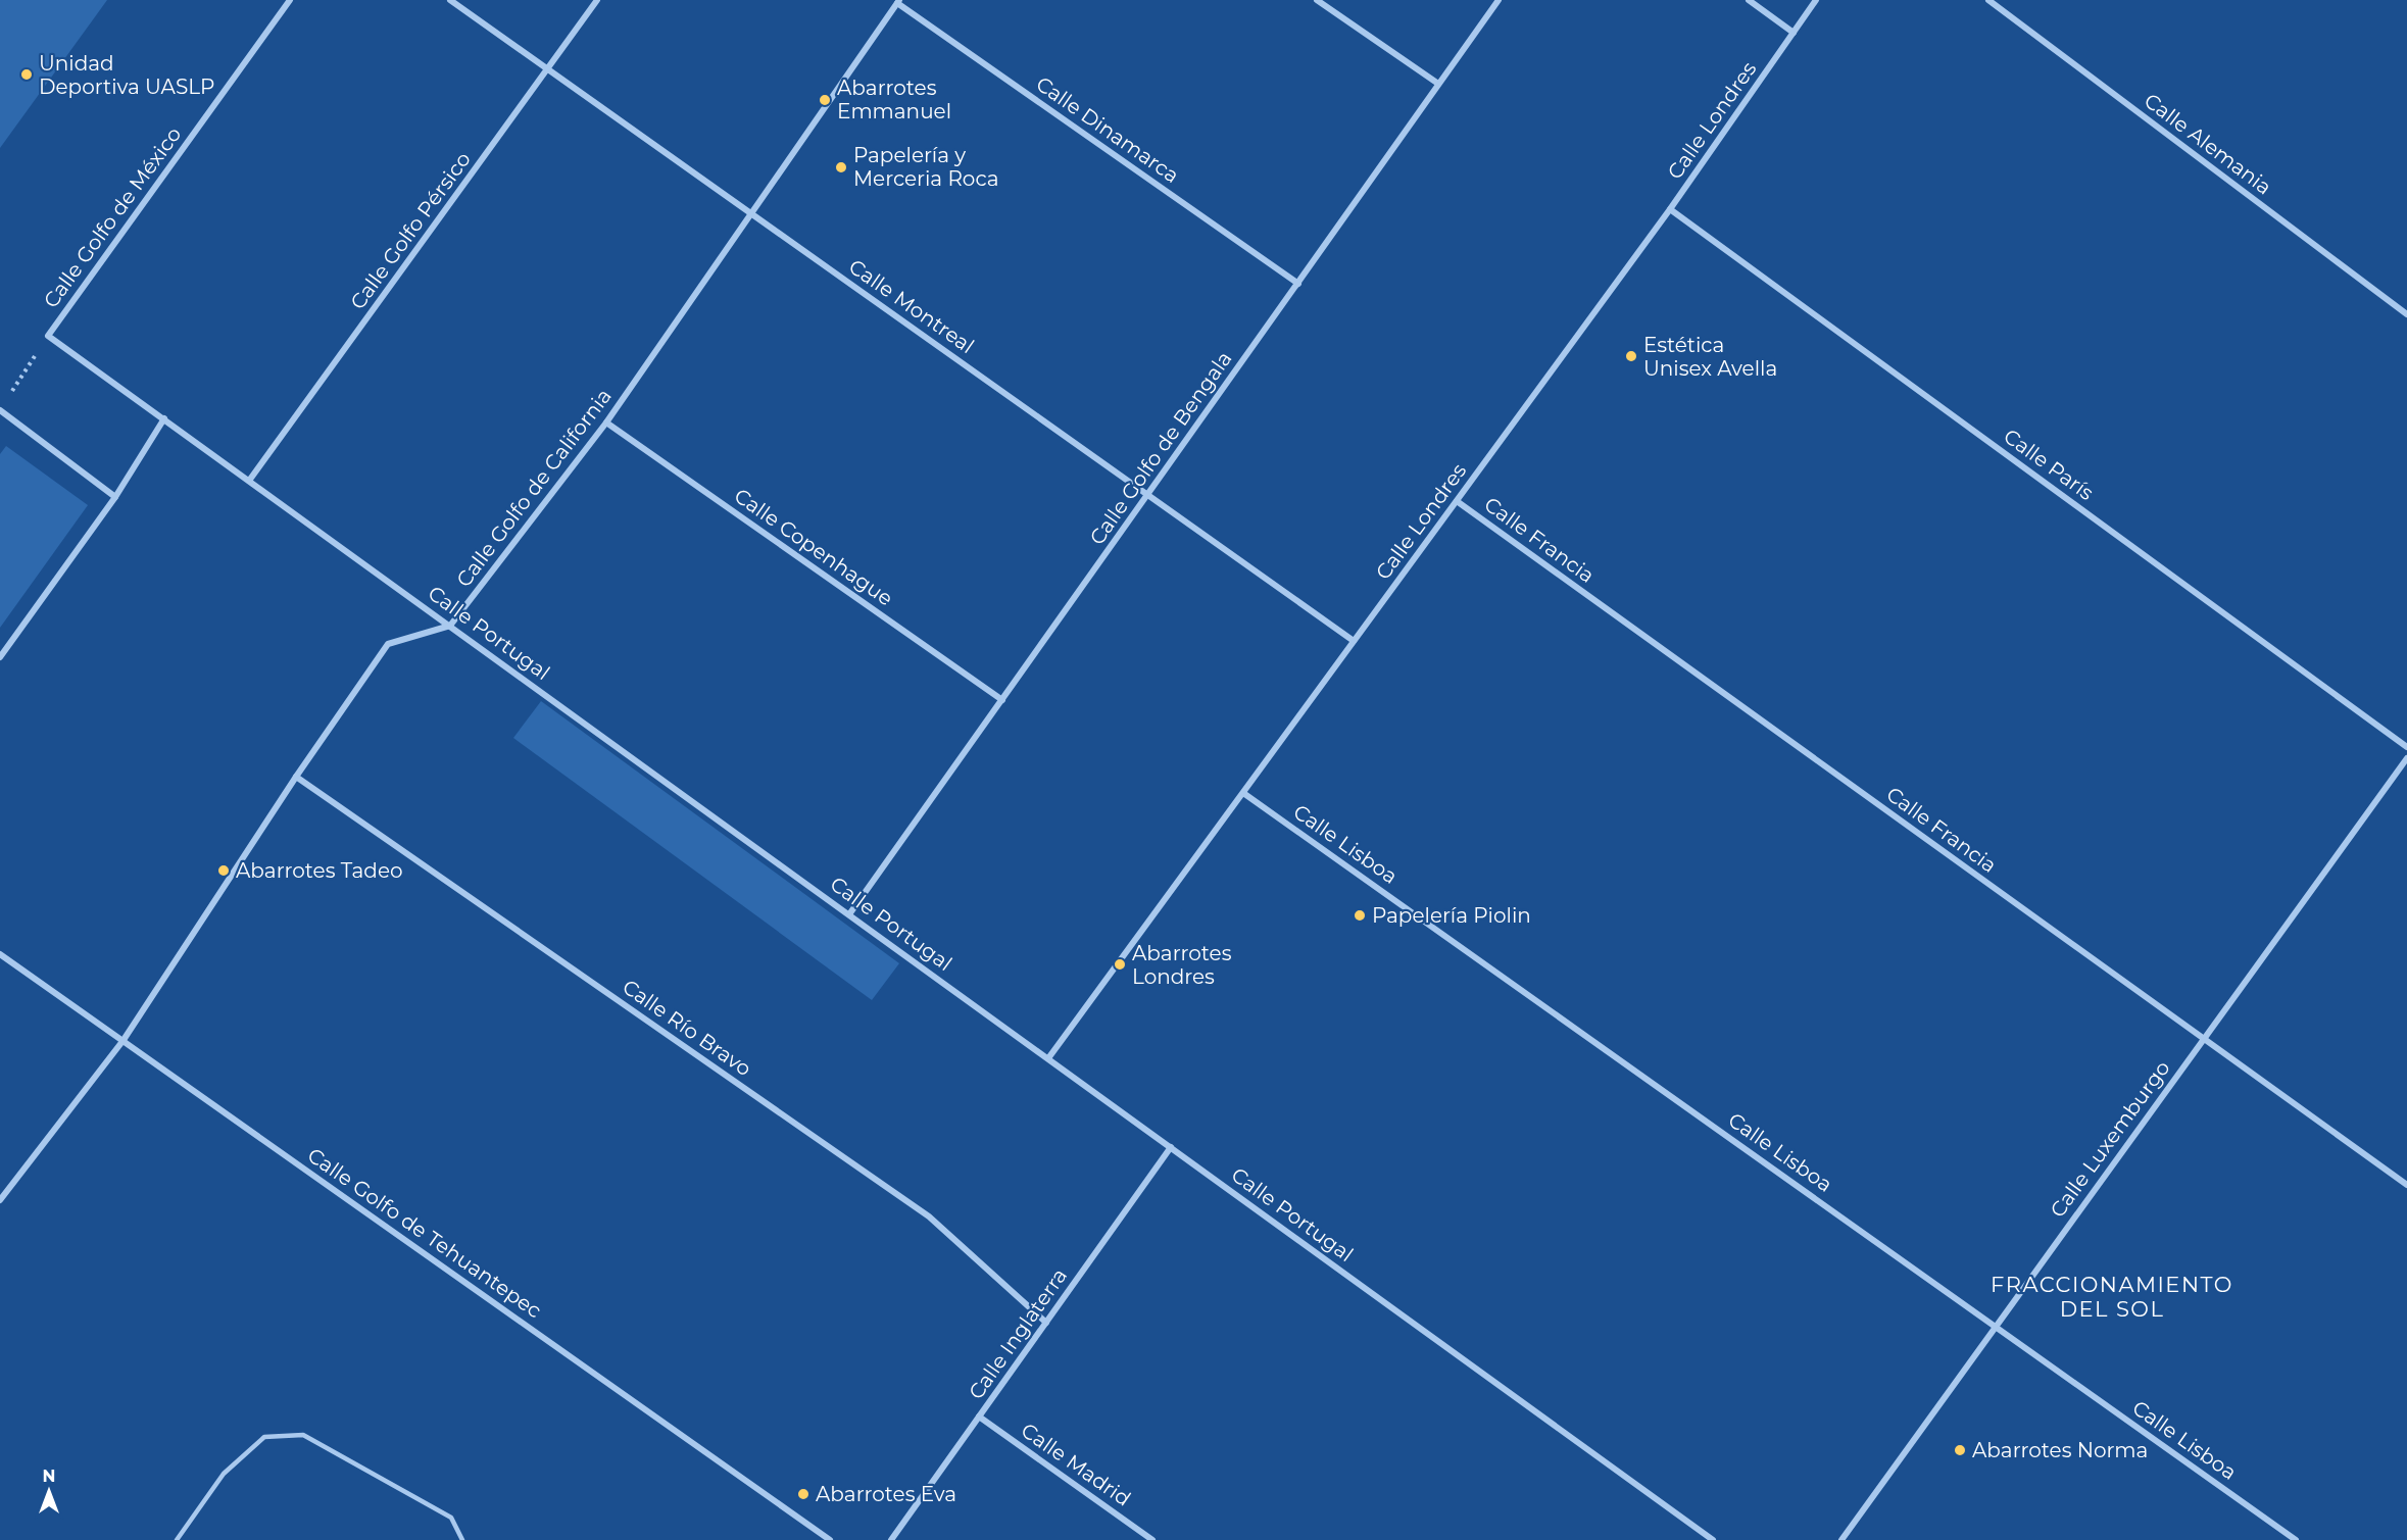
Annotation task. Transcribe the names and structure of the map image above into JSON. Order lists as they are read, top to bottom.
{
  "streets": {
    "street": [
      "Calle Londres",
      "Calle Dinamarca",
      "Calle Alemania",
      "Calle Golfo de México",
      "Calle Golfo Pérsico",
      "Calle Montreal",
      "Calle Golfo de Bengala",
      "Calle París",
      "Calle Golfo de California",
      "Calle Francia",
      "Calle Copenhague",
      "Calle Portugal",
      "Calle Lisboa",
      "Calle Río Bravo",
      "Calle Luxemburgo",
      "Calle Golfo de Tehuantepec",
      "Calle Inglaterra",
      "Calle Madrid"
    ]
  },
  "crossings": [
    ["Calle Londres", "Calle Montreal"],
    ["Calle Londres", "Calle París"],
    ["Calle Londres", "Calle Francia"],
    ["Calle Londres", "Calle Portugal"],
    ["Calle Londres", "Calle Lisboa"],
    ["Calle Dinamarca", "Calle Golfo de Bengala"],
    ["Calle Dinamarca", "Calle Golfo de California"],
    ["Calle Golfo de México", "Calle Portugal"],
    ["Calle Golfo Pérsico", "Calle Montreal"],
    ["Calle Golfo Pérsico", "Calle Portugal"],
    ["Calle Montreal", "Calle Golfo de Bengala"],
    ["Calle Montreal", "Calle Golfo de California"],
    ["Calle Golfo de Bengala", "Calle Copenhague"],
    ["Calle Golfo de Bengala", "Calle Portugal"],
    ["Calle Golfo de California", "Calle Copenhague"],
    ["Calle Golfo de California", "Calle Portugal"],
    ["Calle Francia", "Calle Luxemburgo"],
    ["Calle Portugal", "Calle Inglaterra"],
    ["Calle Lisboa", "Calle Luxemburgo"],
    ["Calle Río Bravo", "Calle Inglaterra"],
    ["Calle Inglaterra", "Calle Madrid"]
  ],
  "districts": ["FRACCIONAMIENTO DEL SOL"],
  "places": [
    "Unidad Deportiva UASLP",
    "Abarrotes Emmanuel",
    "Papelería y Merceria Roca",
    "Estética Unisex Avella",
    "Abarrotes Tadeo",
    "Papelería Piolin",
    "Abarrotes Londres",
    "Abarrotes Norma",
    "Abarrotes Eva"
  ],
  "north": "top"
}
